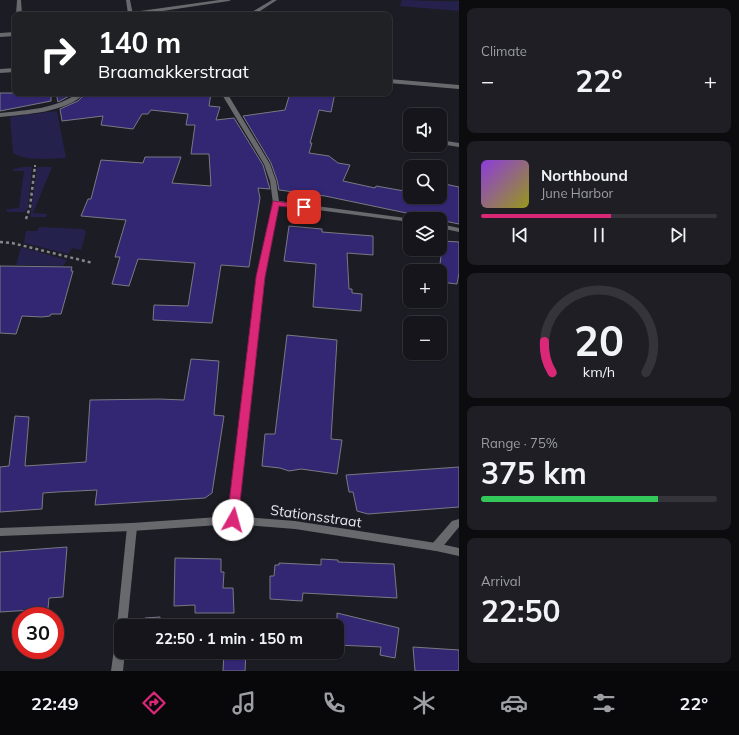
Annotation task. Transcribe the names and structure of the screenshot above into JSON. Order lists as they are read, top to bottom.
{
  "streets": {
    "street": ["Stationsstraat"]
  },
  "page": {
    "tile": [
      "Climate",
      ["Range · 75%", "375 km"],
      ["Arrival", "22:50"]
    ],
    "turn": ["140 m", "Braamakkerstraat"],
    "heat": ["−", "22°", "+"],
    "map_buttons": ["+", "−"],
    "song": ["Northbound", "June Harbor"],
    "limit": "30",
    "trip": "22:50 · 1 min · 150 m",
    "tabs": ["22:49", "22°"],
    "gauge": ["20", "km/h"]
  }
}
